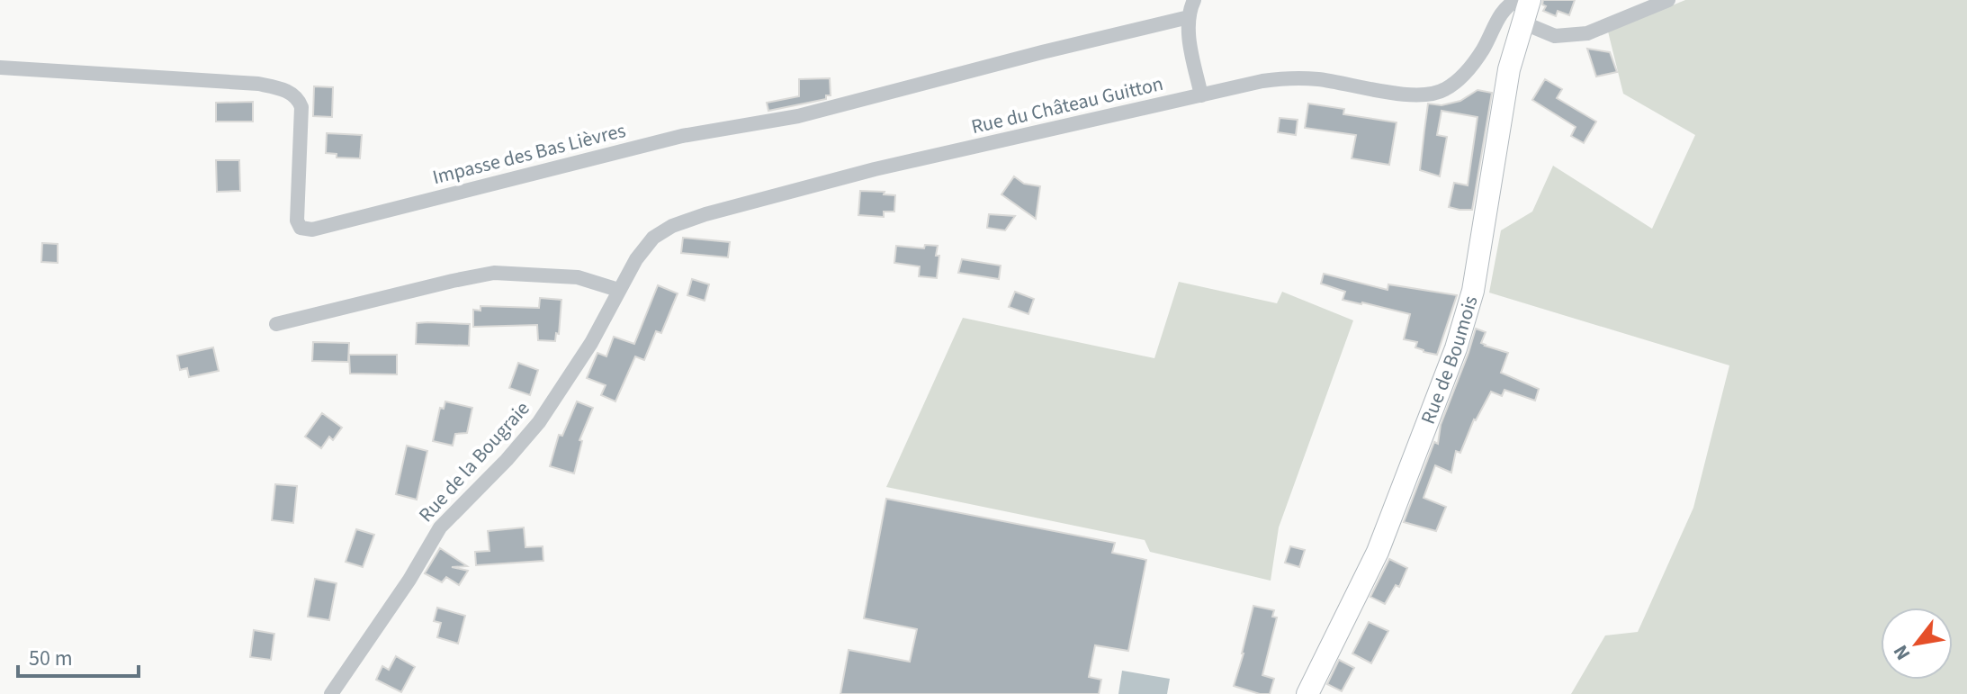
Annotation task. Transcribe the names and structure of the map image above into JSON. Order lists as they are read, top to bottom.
{
  "streets": {
    "street": [
      "Rue du Château Guitton",
      "Impasse des Bas Lièvres",
      "Rue de Boumois",
      "Rue de la Bougraie"
    ]
  },
  "crossings": [
    ["Rue du Château Guitton", "Rue de Boumois"],
    ["Rue du Château Guitton", "Rue de la Bougraie"]
  ],
  "scale_bar": "50 m",
  "north": "bottom left"
}
